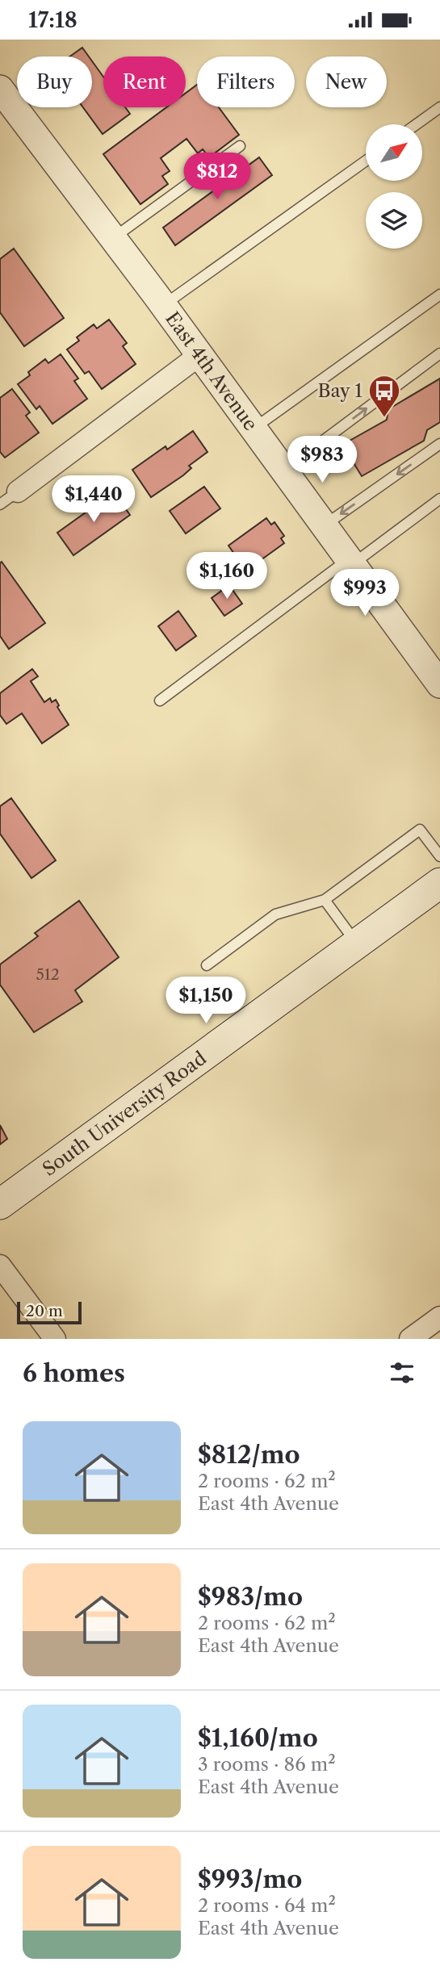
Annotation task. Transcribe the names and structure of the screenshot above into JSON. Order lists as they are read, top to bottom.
{
  "streets": {
    "main road": ["South University Road"],
    "street": ["East 4th Avenue"]
  },
  "places": {
    "bus stop": ["Bay 1"]
  },
  "house_numbers": ["512"],
  "scale_bar": "20 m",
  "north": "top right",
  "page": {
    "status": "17:18",
    "chip": [
      "Buy",
      "Rent",
      "Filters",
      "New"
    ],
    "price": [
      "$812",
      "$983",
      "$1,440",
      "$1,160",
      "$993",
      "$1,150"
    ],
    "scale": "20 m",
    "heading": "6 homes",
    "list": [
      {
        "name": "$812/mo",
        "note": "2 rooms · 62 m² · East 4th Avenue"
      },
      {
        "name": "$983/mo",
        "note": "2 rooms · 62 m² · East 4th Avenue"
      },
      {
        "name": "$1,160/mo",
        "note": "3 rooms · 86 m² · East 4th Avenue"
      },
      {
        "name": "$993/mo",
        "note": "2 rooms · 64 m² · East 4th Avenue"
      }
    ]
  }
}
